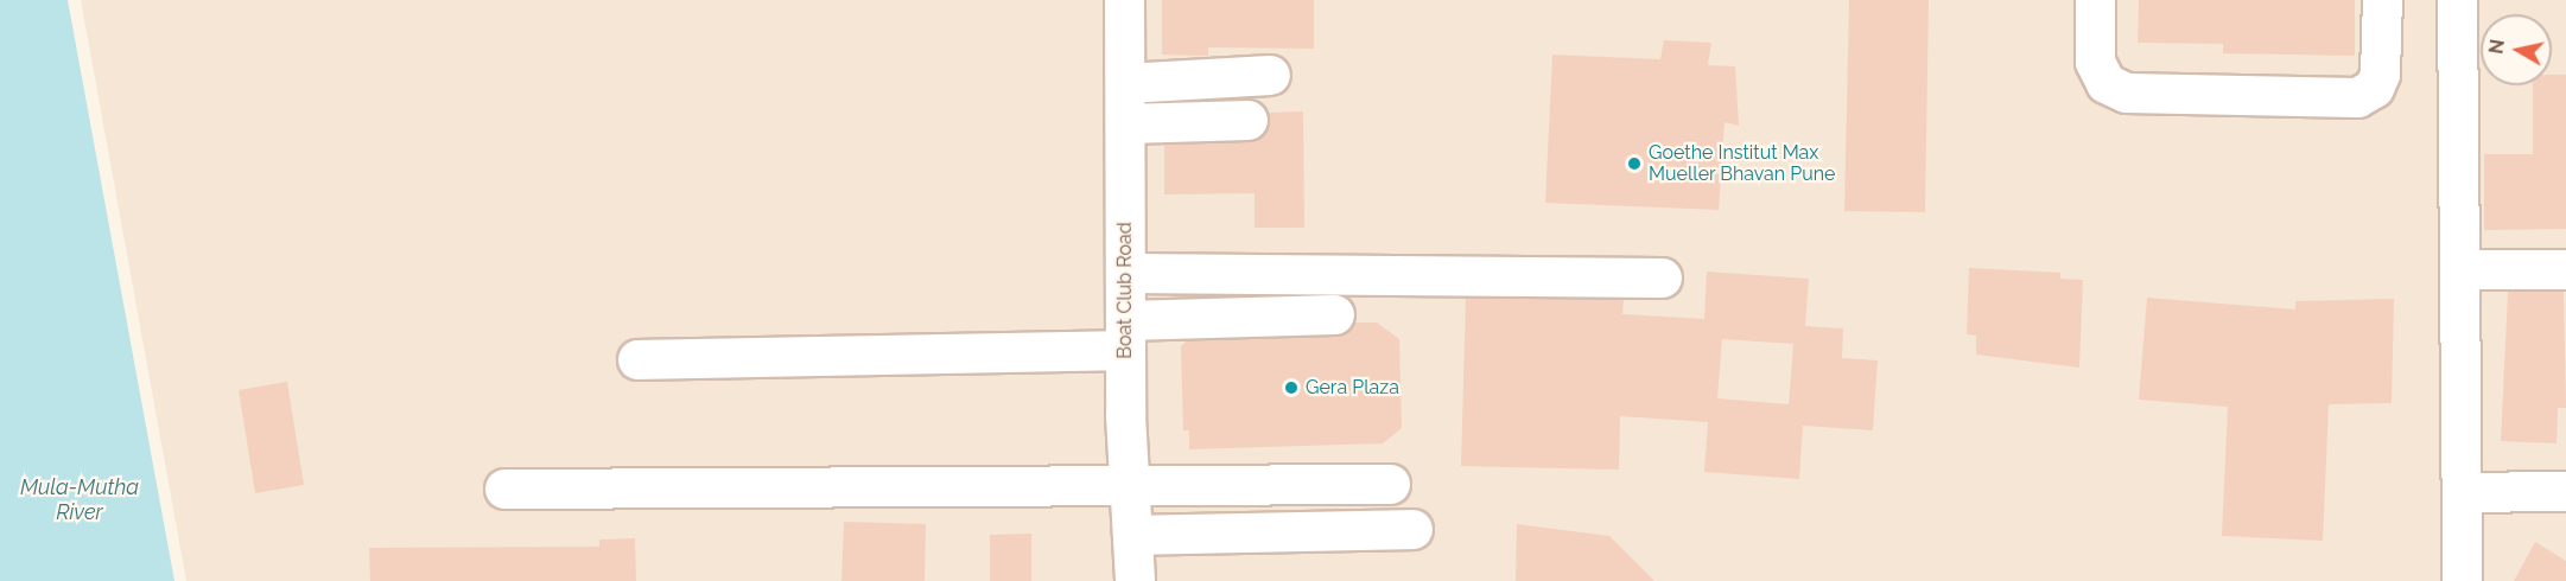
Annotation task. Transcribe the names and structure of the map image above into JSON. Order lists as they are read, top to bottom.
{
  "streets": {
    "street": ["Boat Club Road"]
  },
  "water": ["Mula-Mutha River"],
  "places": ["Goethe Institut Max Mueller Bhavan Pune", "Gera Plaza"],
  "north": "left"
}
